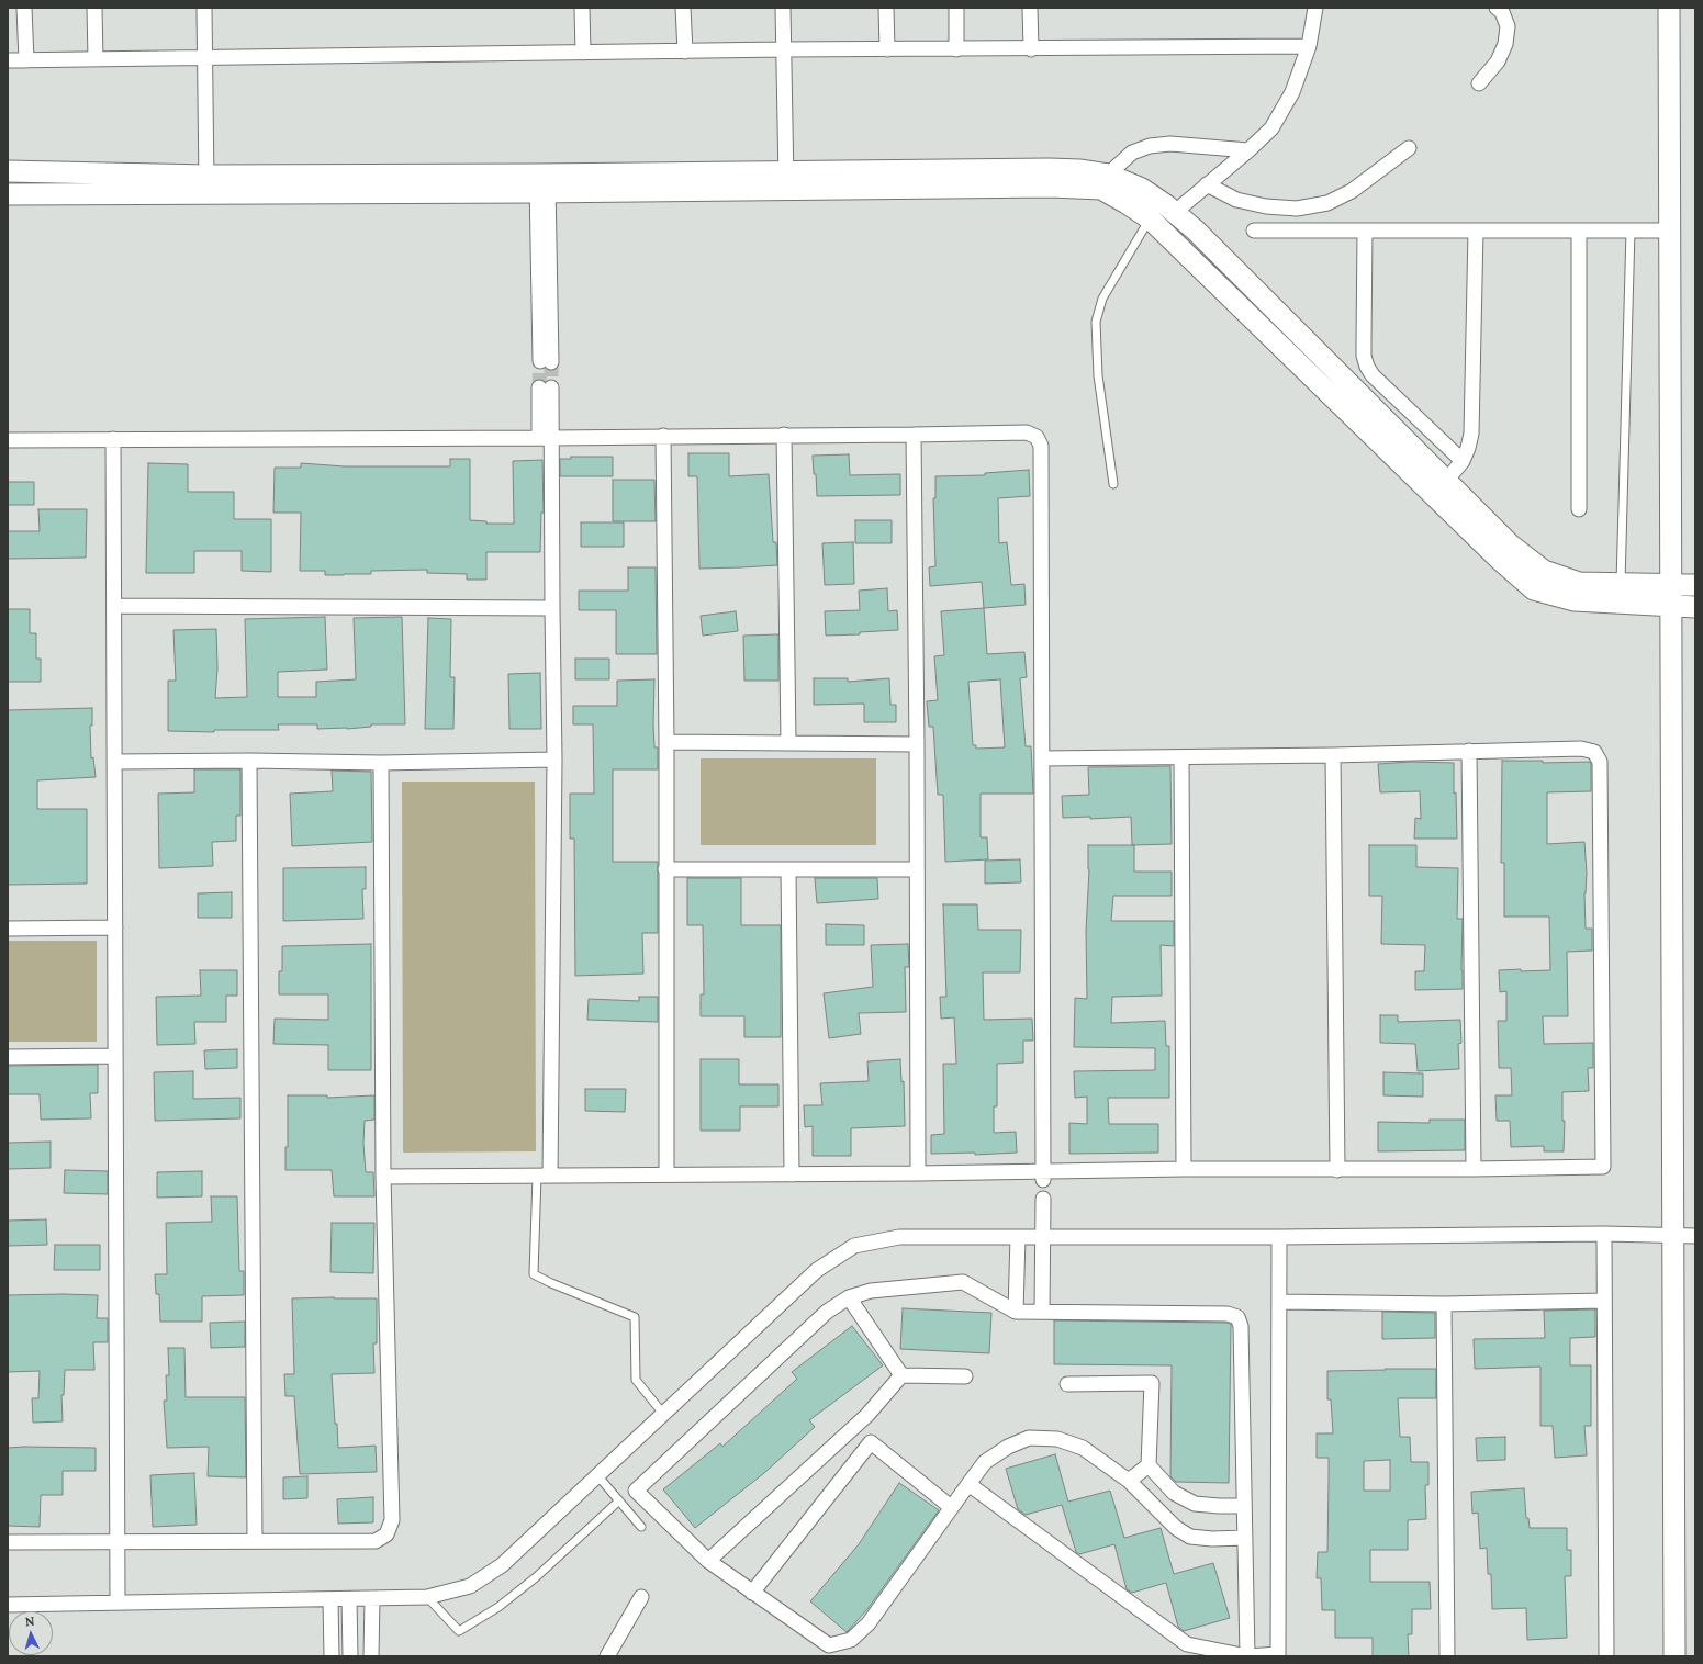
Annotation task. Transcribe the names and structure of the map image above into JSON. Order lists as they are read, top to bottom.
{
  "north": "top"
}
